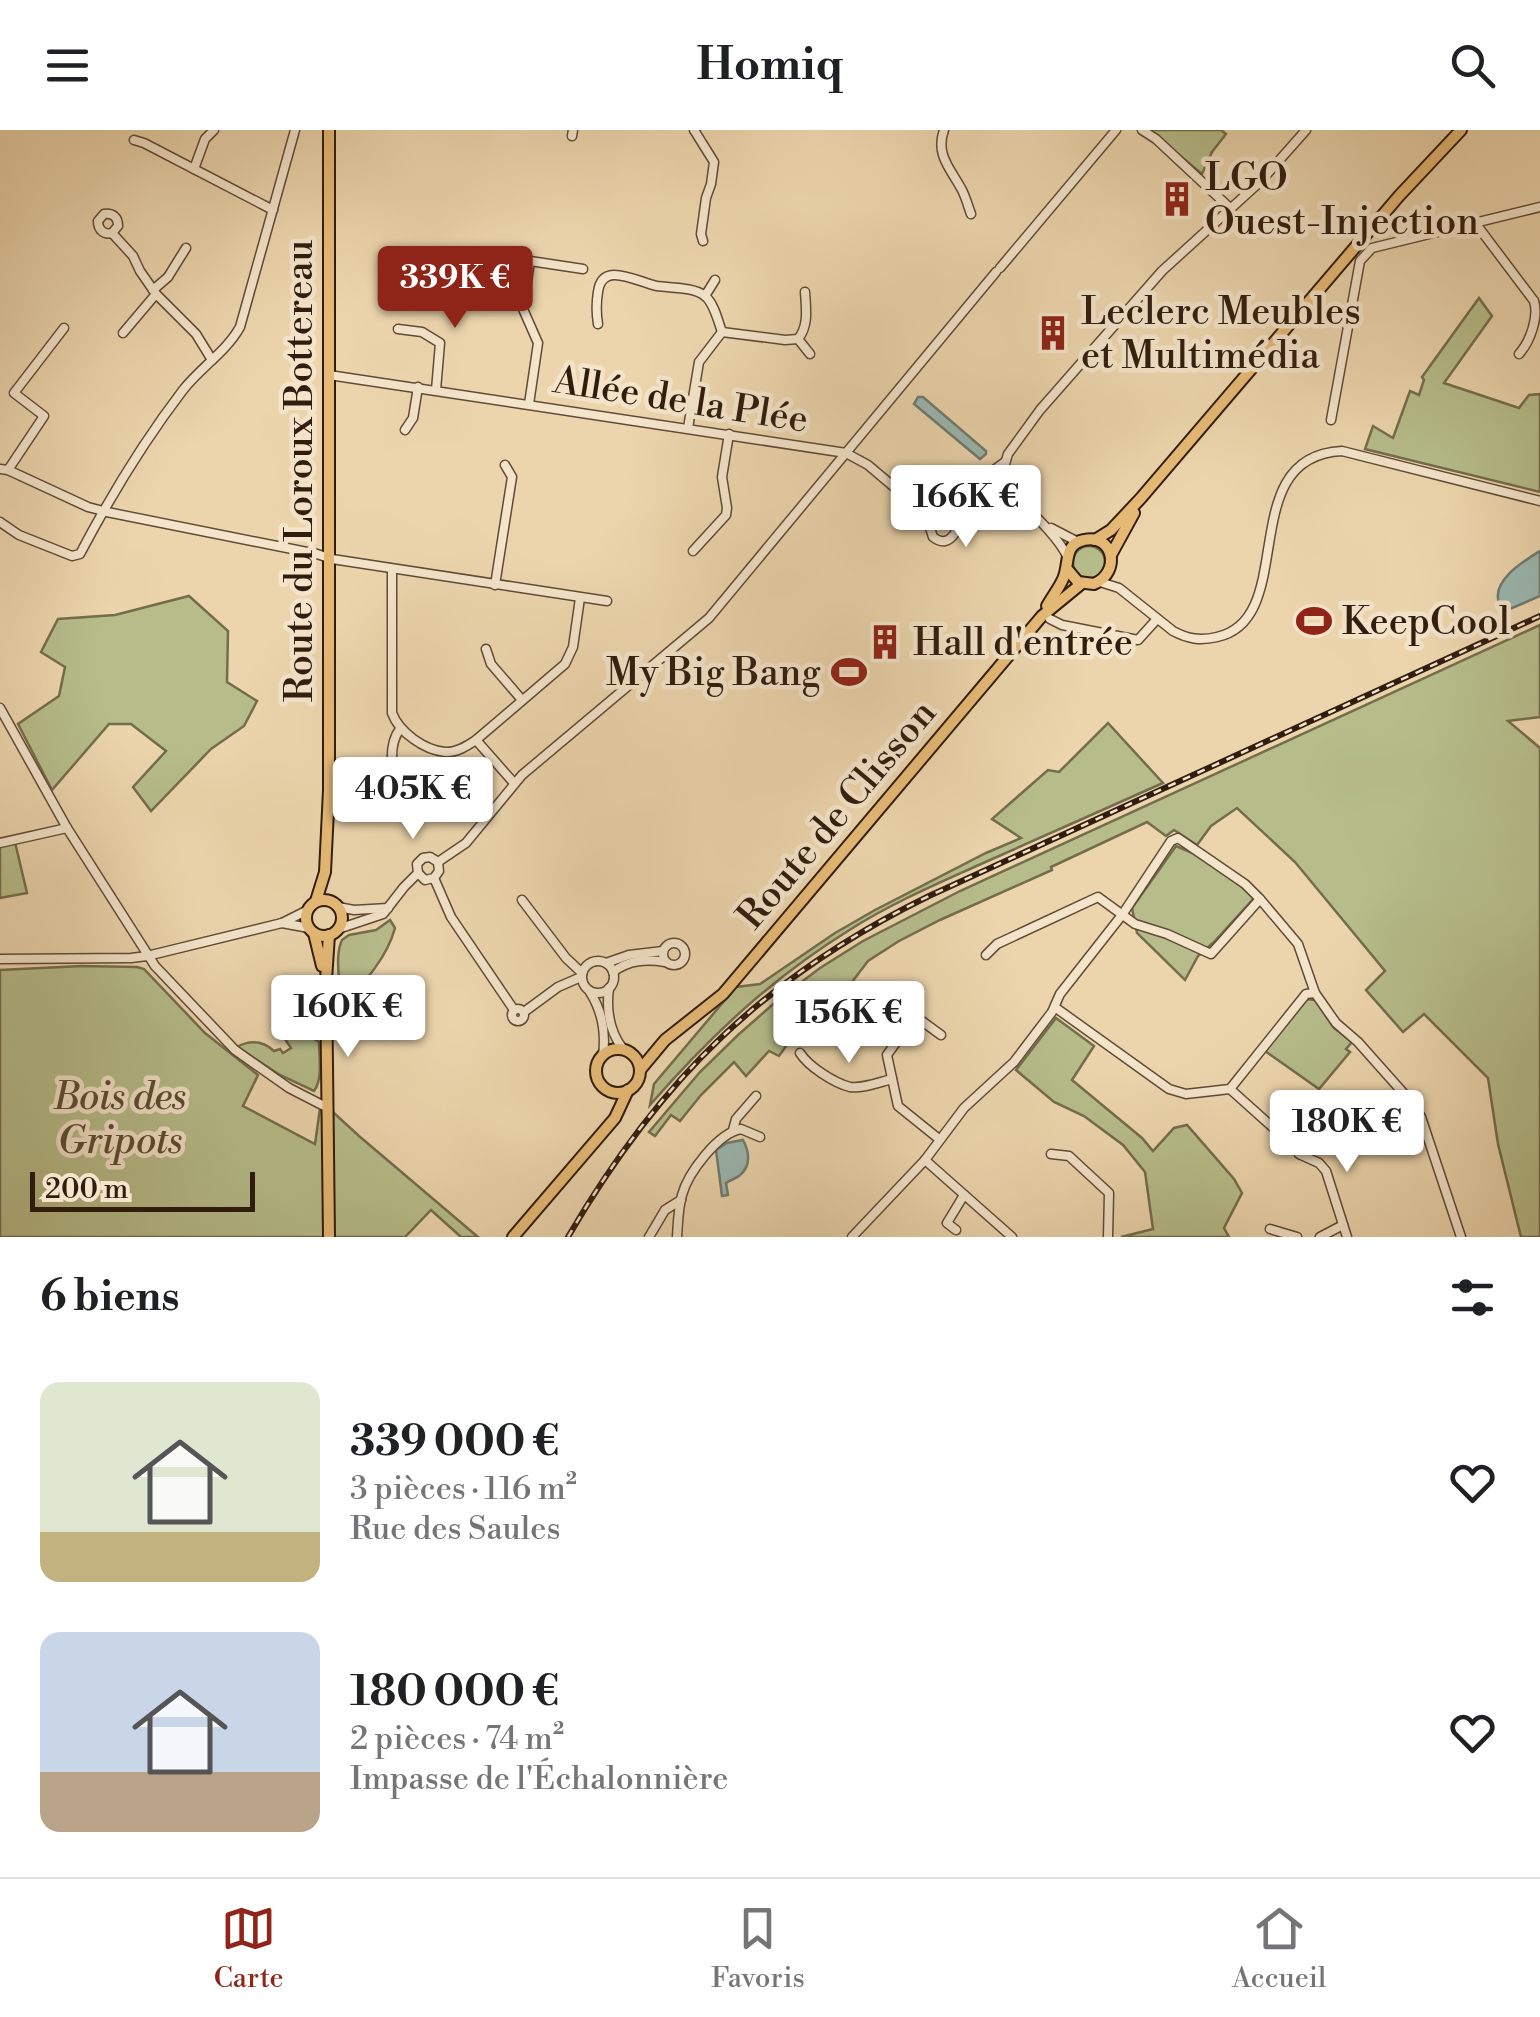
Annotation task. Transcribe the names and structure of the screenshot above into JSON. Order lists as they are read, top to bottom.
{
  "streets": {
    "main road": ["Route du Loroux Bottereau", "Route de Clisson"],
    "street": ["Allée de la Plée"]
  },
  "crossings": [
    ["Allée de la Plée", "Route du Loroux Bottereau"]
  ],
  "parks": ["Bois des Gripots"],
  "places": {
    "building": ["LGO Ouest-Injection", "Leclerc Meubles et Multimédia", "Hall d'entrée"],
    "sports": ["KeepCool", "My Big Bang"]
  },
  "scale_bar": "200 m",
  "page": {
    "header": "Homiq",
    "price": [
      "339K €",
      "166K €",
      "405K €",
      "160K €",
      "156K €",
      "180K €"
    ],
    "scale": "200 m",
    "heading": "6 biens",
    "list": [
      {
        "name": "339 000 €",
        "note": "3 pièces · 116 m² · Rue des Saules"
      },
      {
        "name": "180 000 €",
        "note": "2 pièces · 74 m² · Impasse de l'Échalonnière"
      }
    ],
    "tabs": ["Carte", "Favoris", "Accueil"]
  }
}
